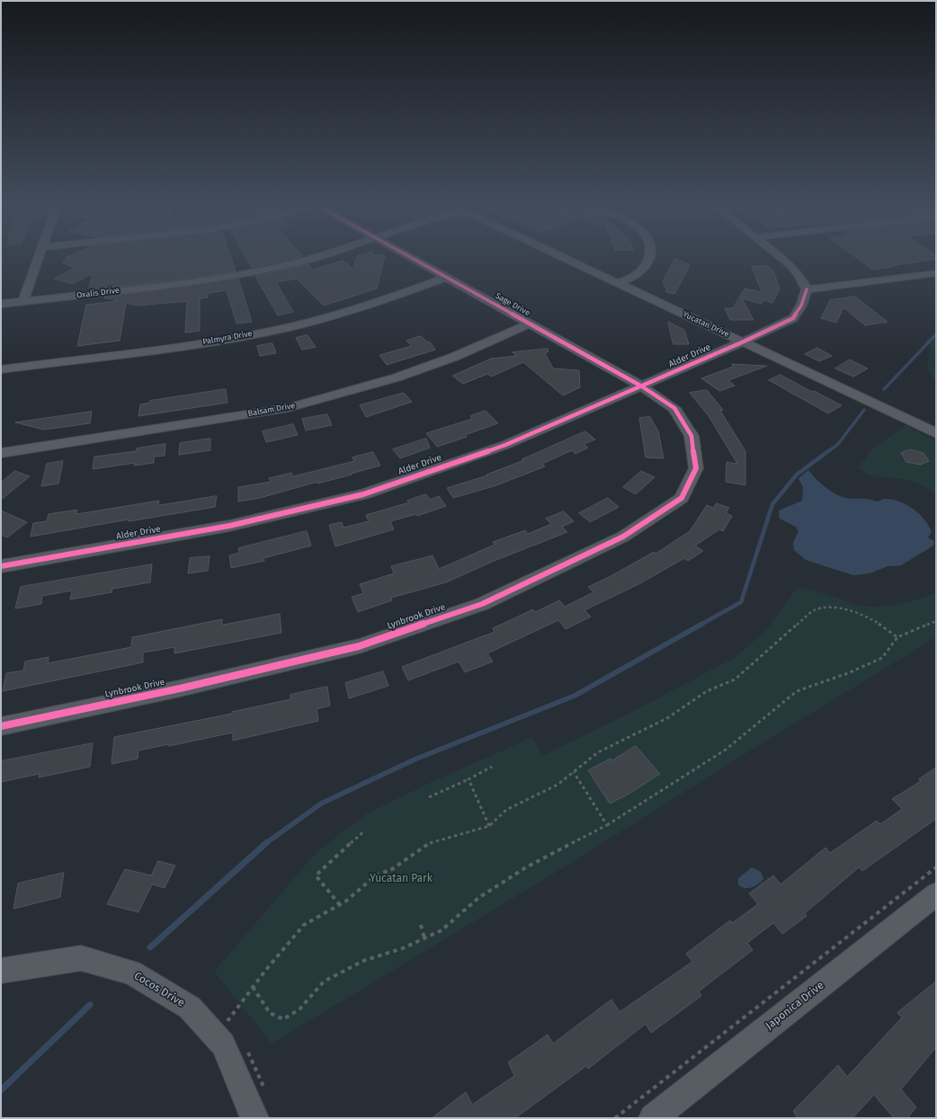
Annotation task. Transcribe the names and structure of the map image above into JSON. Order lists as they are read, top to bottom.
{
  "streets": {
    "street": [
      "Oxalis Drive",
      "Sage Drive",
      "Yucatan Drive",
      "Palmyra Drive",
      "Alder Drive",
      "Balsam Drive",
      "Lynbrook Drive",
      "Cocos Drive",
      "Japonica Drive"
    ]
  },
  "crossings": [
    ["Sage Drive", "Palmyra Drive"],
    ["Sage Drive", "Alder Drive"],
    ["Sage Drive", "Balsam Drive"],
    ["Sage Drive", "Lynbrook Drive"],
    ["Yucatan Drive", "Alder Drive"],
    ["Alder Drive", "Lynbrook Drive"]
  ],
  "parks": ["Yucatan Park"]
}
